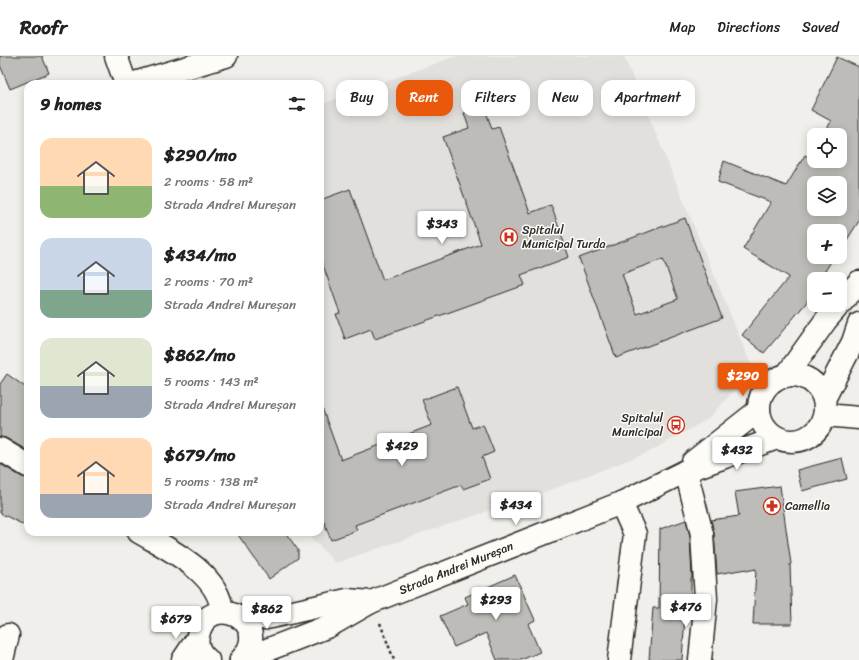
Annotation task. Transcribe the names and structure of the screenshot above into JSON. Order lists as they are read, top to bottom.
{
  "streets": {
    "main road": ["Strada Andrei Mureșan"]
  },
  "places": {
    "hospital": ["Spitalul Municipal Turda"],
    "bus stop": ["Spitalul Municipal"],
    "pharmacy": ["Camellia"]
  },
  "page": {
    "header": "Roofr",
    "nav": ["Map", "Directions", "Saved"],
    "chip": [
      "Buy",
      "Rent",
      "Filters",
      "New",
      "Apartment"
    ],
    "heading": "9 homes",
    "map_buttons": ["+", "−"],
    "list": [
      {
        "name": "$290/mo",
        "note": "2 rooms · 58 m² · Strada Andrei Mureșan"
      },
      {
        "name": "$434/mo",
        "note": "2 rooms · 70 m² · Strada Andrei Mureșan"
      },
      {
        "name": "$862/mo",
        "note": "5 rooms · 143 m² · Strada Andrei Mureșan"
      },
      {
        "name": "$679/mo",
        "note": "5 rooms · 138 m² · Strada Andrei Mureșan"
      }
    ],
    "price": [
      "$343",
      "$290",
      "$429",
      "$432",
      "$434",
      "$293",
      "$476",
      "$862",
      "$679"
    ]
  }
}
